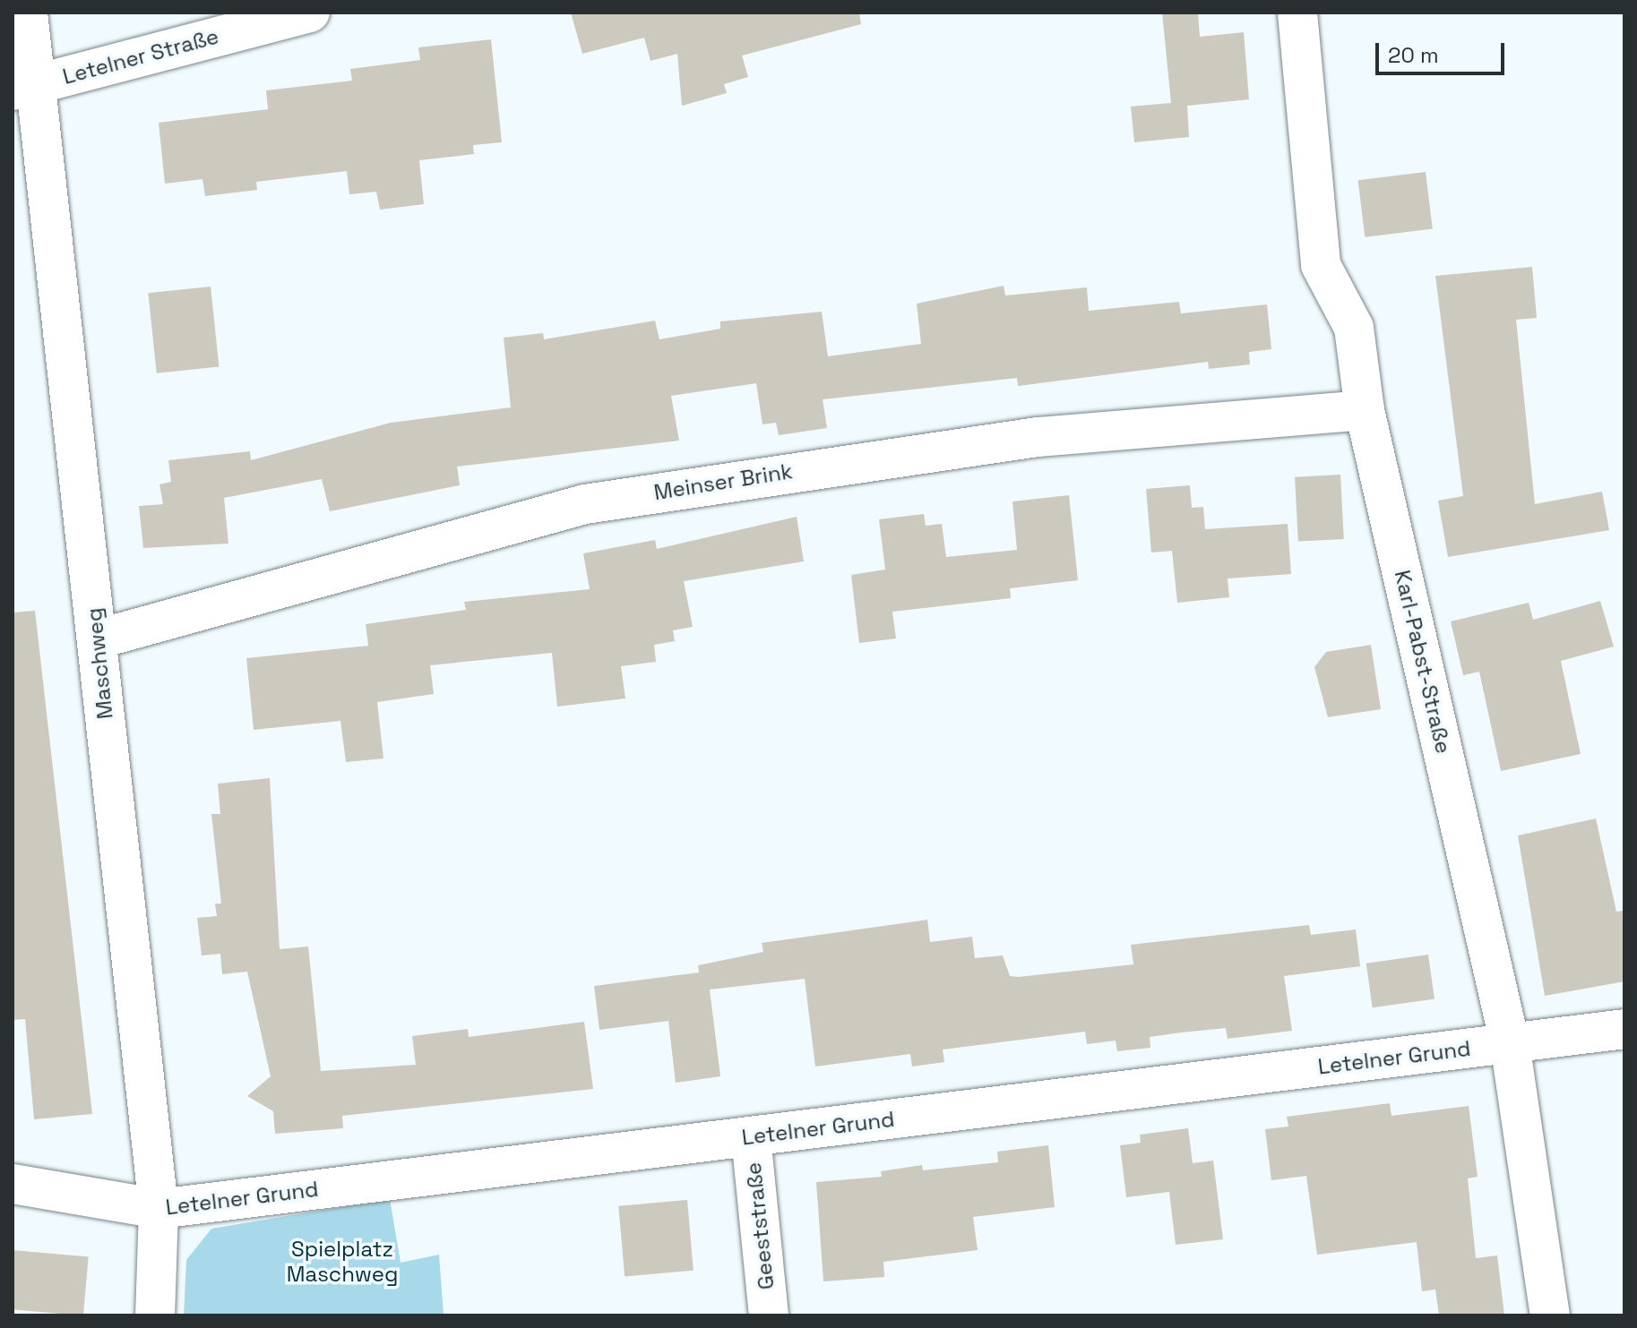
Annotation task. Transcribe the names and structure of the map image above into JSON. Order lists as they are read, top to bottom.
{
  "streets": {
    "street": [
      "Letelner Straße",
      "Meinser Brink",
      "Karl-Pabst-Straße",
      "Maschweg",
      "Letelner Grund",
      "Geeststraße"
    ]
  },
  "crossings": [
    ["Letelner Straße", "Maschweg"],
    ["Meinser Brink", "Karl-Pabst-Straße"],
    ["Meinser Brink", "Maschweg"],
    ["Karl-Pabst-Straße", "Letelner Grund"],
    ["Maschweg", "Letelner Grund"],
    ["Letelner Grund", "Geeststraße"]
  ],
  "parks": ["Spielplatz Maschweg"],
  "scale_bar": "20 m"
}
